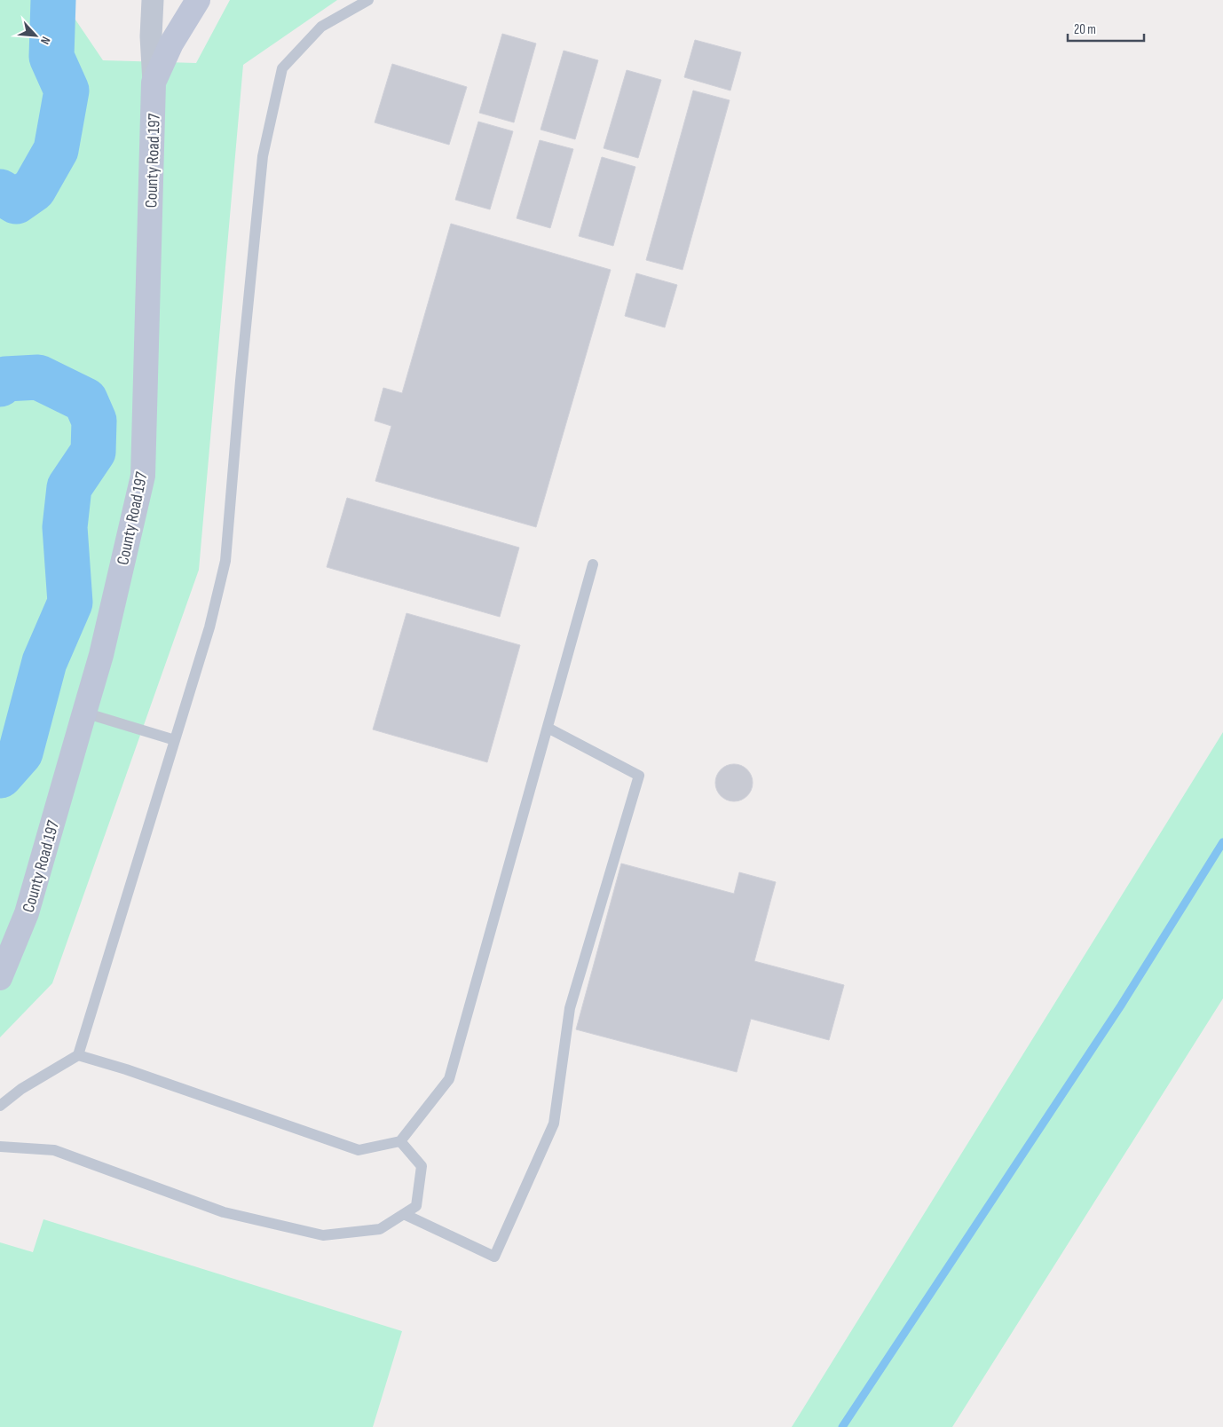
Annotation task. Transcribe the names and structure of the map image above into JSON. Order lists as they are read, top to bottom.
{
  "streets": {
    "street": ["County Road 197"]
  },
  "scale_bar": "20 m",
  "north": "bottom right"
}
